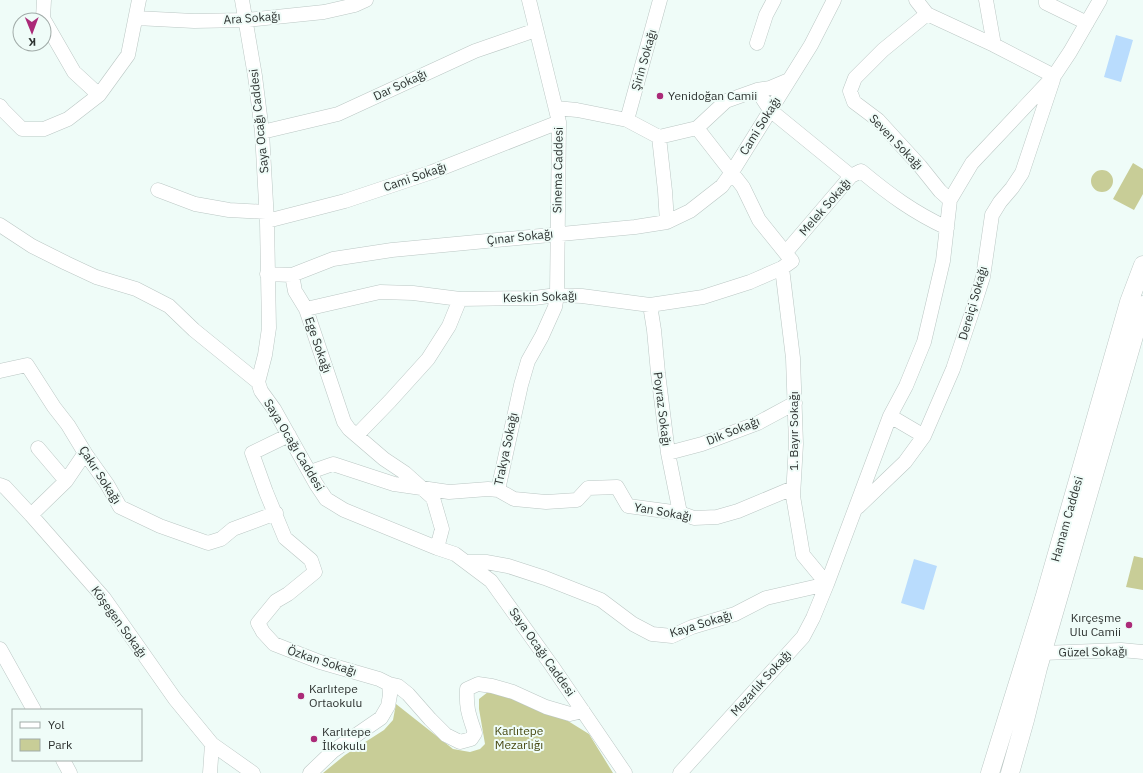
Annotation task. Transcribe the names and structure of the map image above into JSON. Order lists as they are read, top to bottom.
{
  "streets": {
    "main road": ["Hamam Caddesi"],
    "street": [
      "Ara Sokağı",
      "Şirin Sokağı",
      "Dar Sokağı",
      "Saya Ocağı Caddesi",
      "Cami Sokağı",
      "Seven Sokağı",
      "Sinema Caddesi",
      "Melek Sokağı",
      "Çınar Sokağı",
      "Keskin Sokağı",
      "Dereiçi Sokağı",
      "Ege Sokağı",
      "Poyraz Sokağı",
      "Dik Sokağı",
      "1. Bayır Sokağı",
      "Trakya Sokağı",
      "Çakır Sokağı",
      "Yan Sokağı",
      "Köşegen Sokağı",
      "Kaya Sokağı",
      "Güzel Sokağı",
      "Özkan Sokağı",
      "Mezarlık Sokağı"
    ]
  },
  "crossings": [
    ["Ara Sokağı", "Saya Ocağı Caddesi"],
    ["Dar Sokağı", "Saya Ocağı Caddesi"],
    ["Dar Sokağı", "Sinema Caddesi"],
    ["Saya Ocağı Caddesi", "Cami Sokağı"],
    ["Saya Ocağı Caddesi", "Ege Sokağı"],
    ["Saya Ocağı Caddesi", "Trakya Sokağı"],
    ["Saya Ocağı Caddesi", "Kaya Sokağı"],
    ["Saya Ocağı Caddesi", "Özkan Sokağı"],
    ["Cami Sokağı", "Sinema Caddesi"],
    ["Cami Sokağı", "Çınar Sokağı"],
    ["Seven Sokağı", "Mezarlık Sokağı"],
    ["Sinema Caddesi", "Çınar Sokağı"],
    ["Sinema Caddesi", "Keskin Sokağı"],
    ["Sinema Caddesi", "Trakya Sokağı"],
    ["Melek Sokağı", "Keskin Sokağı"],
    ["Melek Sokağı", "1. Bayır Sokağı"],
    ["Melek Sokağı", "Mezarlık Sokağı"],
    ["Çınar Sokağı", "Ege Sokağı"],
    ["Keskin Sokağı", "Ege Sokağı"],
    ["Keskin Sokağı", "Poyraz Sokağı"],
    ["Keskin Sokağı", "1. Bayır Sokağı"],
    ["Keskin Sokağı", "Trakya Sokağı"],
    ["Dereiçi Sokağı", "Mezarlık Sokağı"],
    ["Ege Sokağı", "Trakya Sokağı"],
    ["Poyraz Sokağı", "Dik Sokağı"],
    ["Poyraz Sokağı", "Yan Sokağı"],
    ["Dik Sokağı", "1. Bayır Sokağı"],
    ["1. Bayır Sokağı", "Yan Sokağı"],
    ["1. Bayır Sokağı", "Kaya Sokağı"],
    ["1. Bayır Sokağı", "Mezarlık Sokağı"],
    ["Trakya Sokağı", "Yan Sokağı"],
    ["Çakır Sokağı", "Özkan Sokağı"],
    ["Hamam Caddesi", "Güzel Sokağı"],
    ["Kaya Sokağı", "Mezarlık Sokağı"]
  ],
  "parks": ["Karlıtepe Mezarlığı"],
  "places": [
    "Yenidoğan Camii",
    "Kırçeşme Ulu Camii",
    "Karlıtepe Ortaokulu",
    "Karlıtepe İlkokulu"
  ],
  "legend": ["Yol", "Park"],
  "north": "bottom"
}
